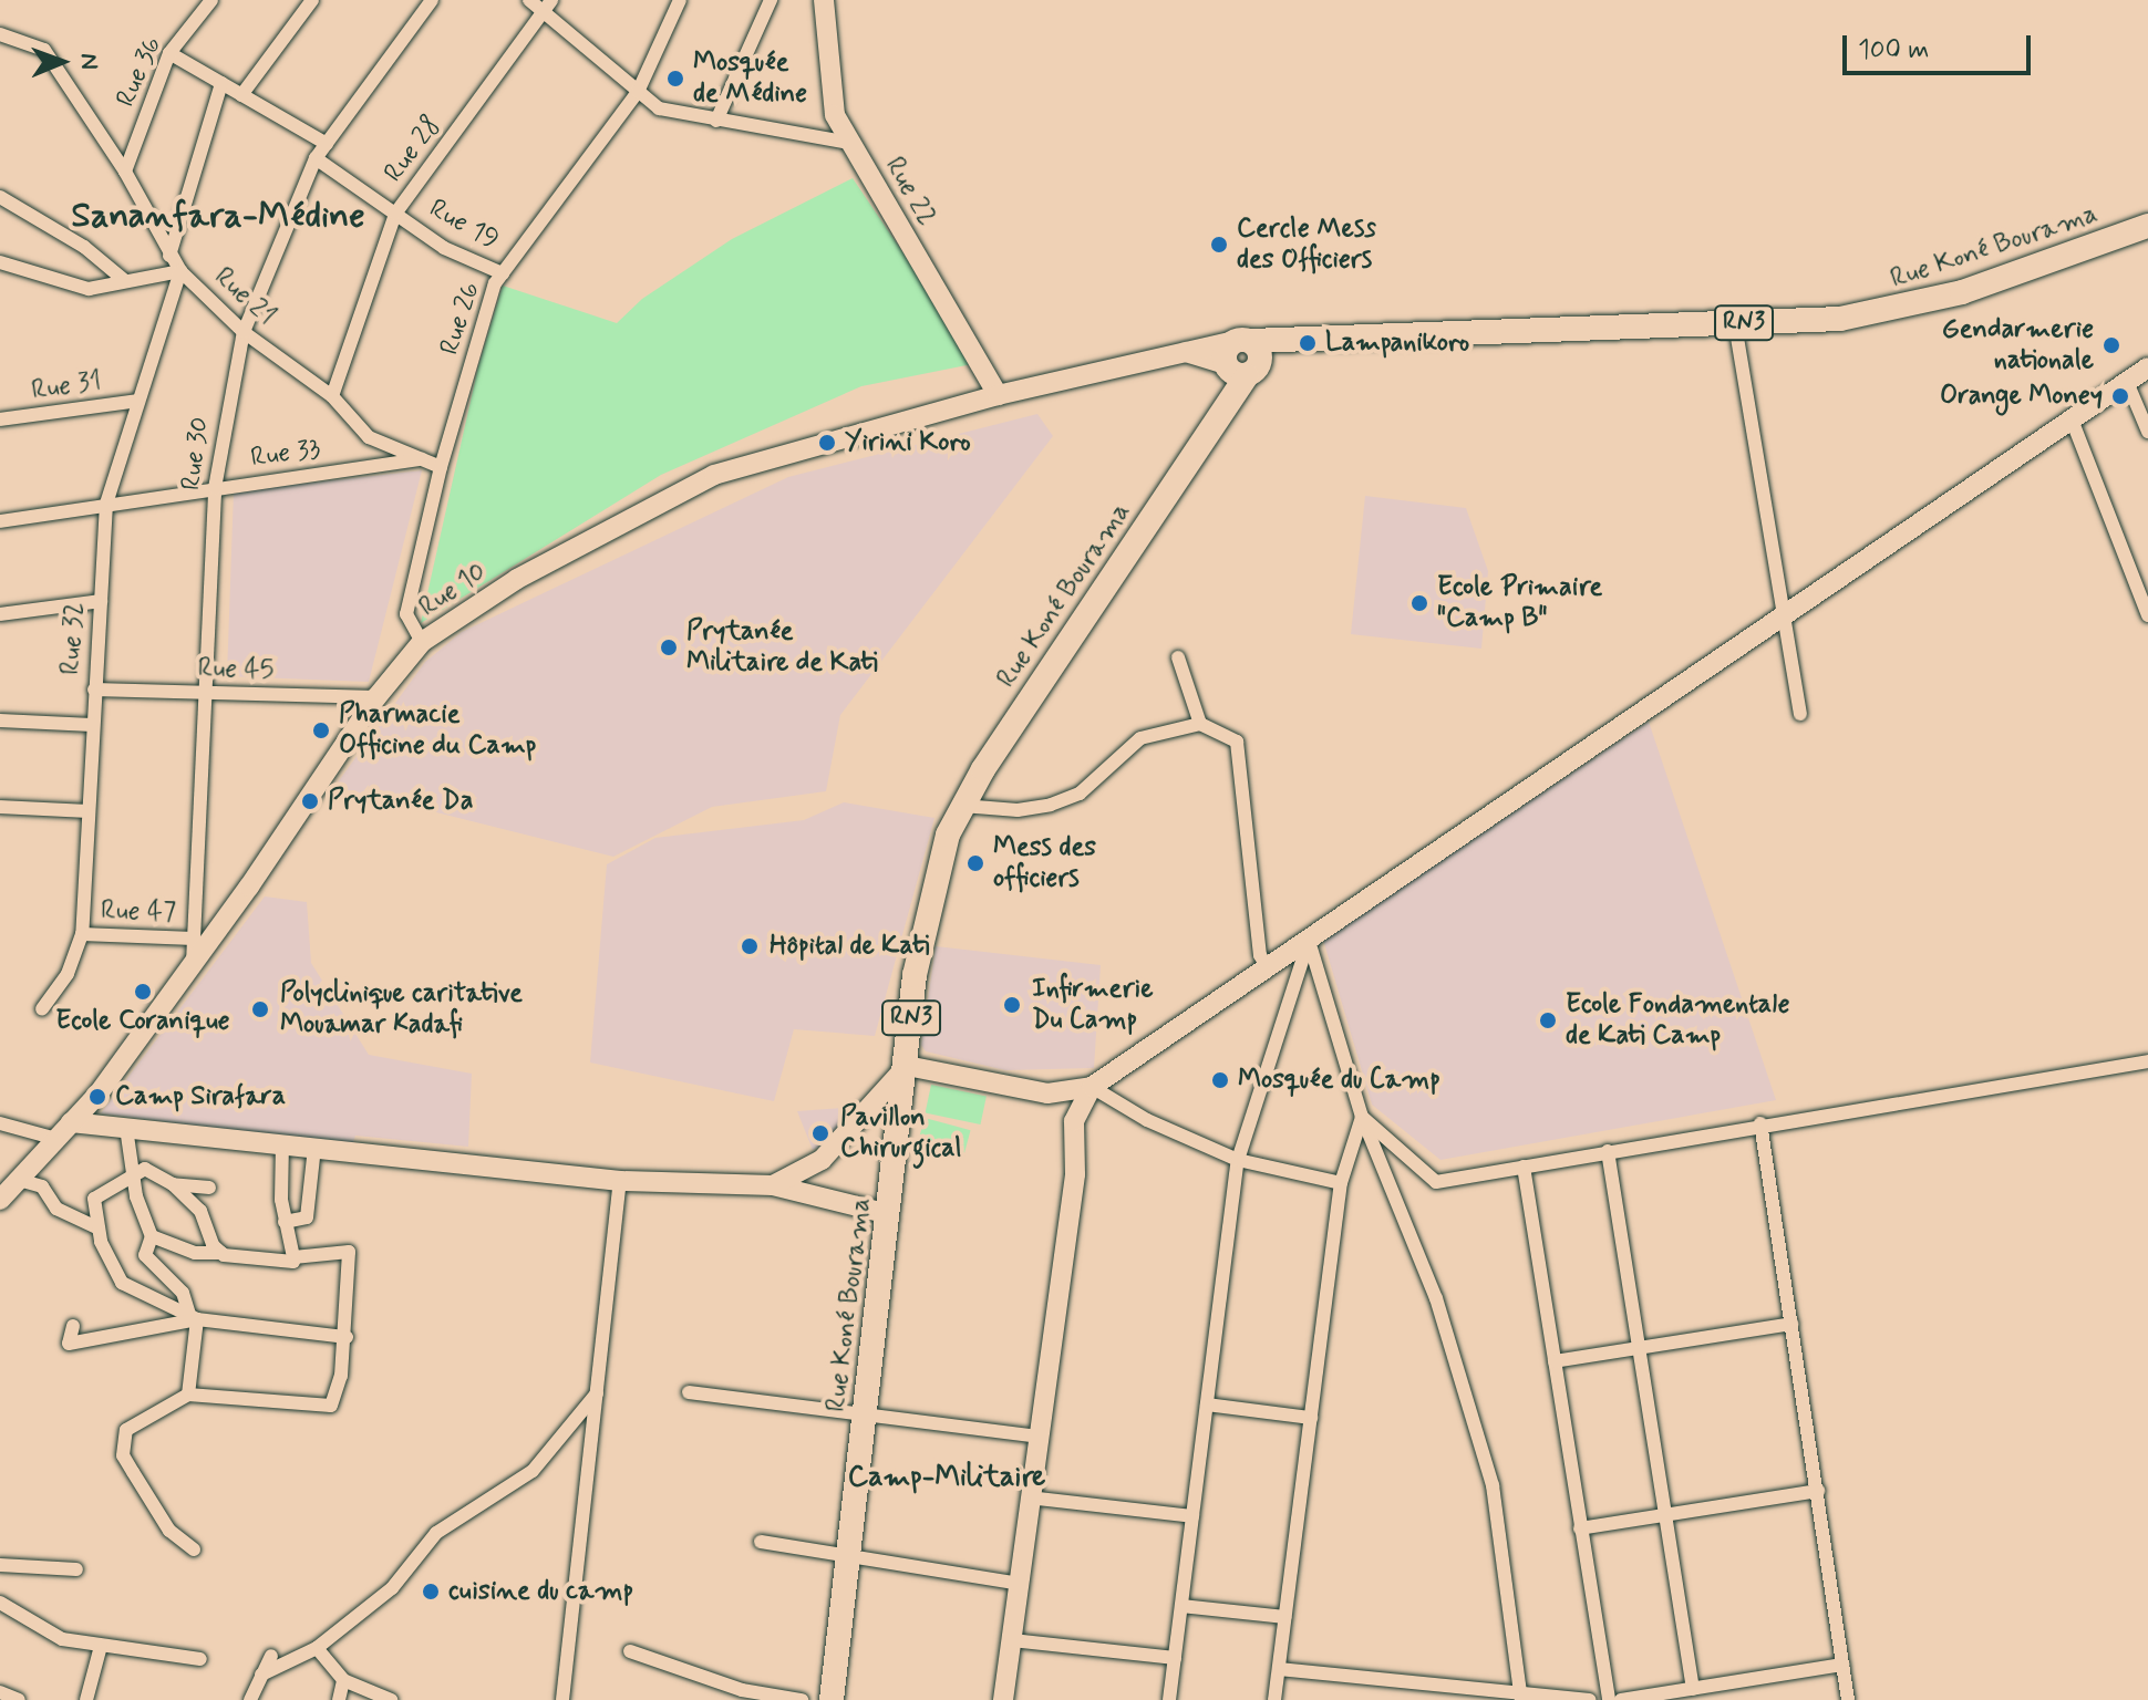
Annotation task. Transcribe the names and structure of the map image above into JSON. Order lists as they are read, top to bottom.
{
  "streets": {
    "highway": ["Rue Koné Bourama", "RN3"],
    "street": [
      "Rue 36",
      "Rue 28",
      "Rue 22",
      "Rue 19",
      "Rue 21",
      "Rue 26",
      "Rue 31",
      "Rue 30",
      "Rue 33",
      "Rue 10",
      "Rue 32",
      "Rue 45",
      "Rue 47"
    ]
  },
  "crossings": [
    ["Rue 36", "Rue 21"],
    ["Rue 28", "Rue 19"],
    ["Rue 28", "Rue 21"],
    ["Rue 22", "Rue 10"],
    ["Rue 19", "Rue 26"],
    ["Rue 19", "Rue 30"],
    ["Rue Koné Bourama", "Rue 10"],
    ["Rue 21", "Rue 26"],
    ["Rue 21", "Rue 30"],
    ["Rue 21", "Rue 33"],
    ["Rue 21", "Rue 32"],
    ["Rue 26", "Rue 10"],
    ["Rue 31", "Rue 32"],
    ["Rue 30", "Rue 33"],
    ["Rue 30", "Rue 10"],
    ["Rue 30", "Rue 45"],
    ["Rue 30", "Rue 47"],
    ["Rue 33", "Rue 32"],
    ["Rue 10", "Rue 45"],
    ["Rue 32", "Rue 45"],
    ["Rue 32", "Rue 47"]
  ],
  "districts": ["Sananfara-Médine", "Camp-Militaire"],
  "places": [
    "Mosquée de Médine",
    "Cercle Mess des Officiers",
    "Lampanikoro",
    "Gendarmerie nationale",
    "Orange Money",
    "Yirini Koro",
    "Ecole Primaire \"Camp B\"",
    "Prytanée Militaire de Kati",
    "Pharmacie Officine du Camp",
    "Prytanée Da",
    "Mess des officiers",
    "Hôpital de Kati",
    "Ecole Coranique",
    "Infirmerie Du Camp",
    "Polyclinique caritative Mouamar Kadafi",
    "Ecole Fondamentale de Kati Camp",
    "Mosquée du Camp",
    "Camp Sirafara",
    "Pavillon Chirurgical",
    "cuisine du camp"
  ],
  "scale_bar": "100 m",
  "north": "right"
}
